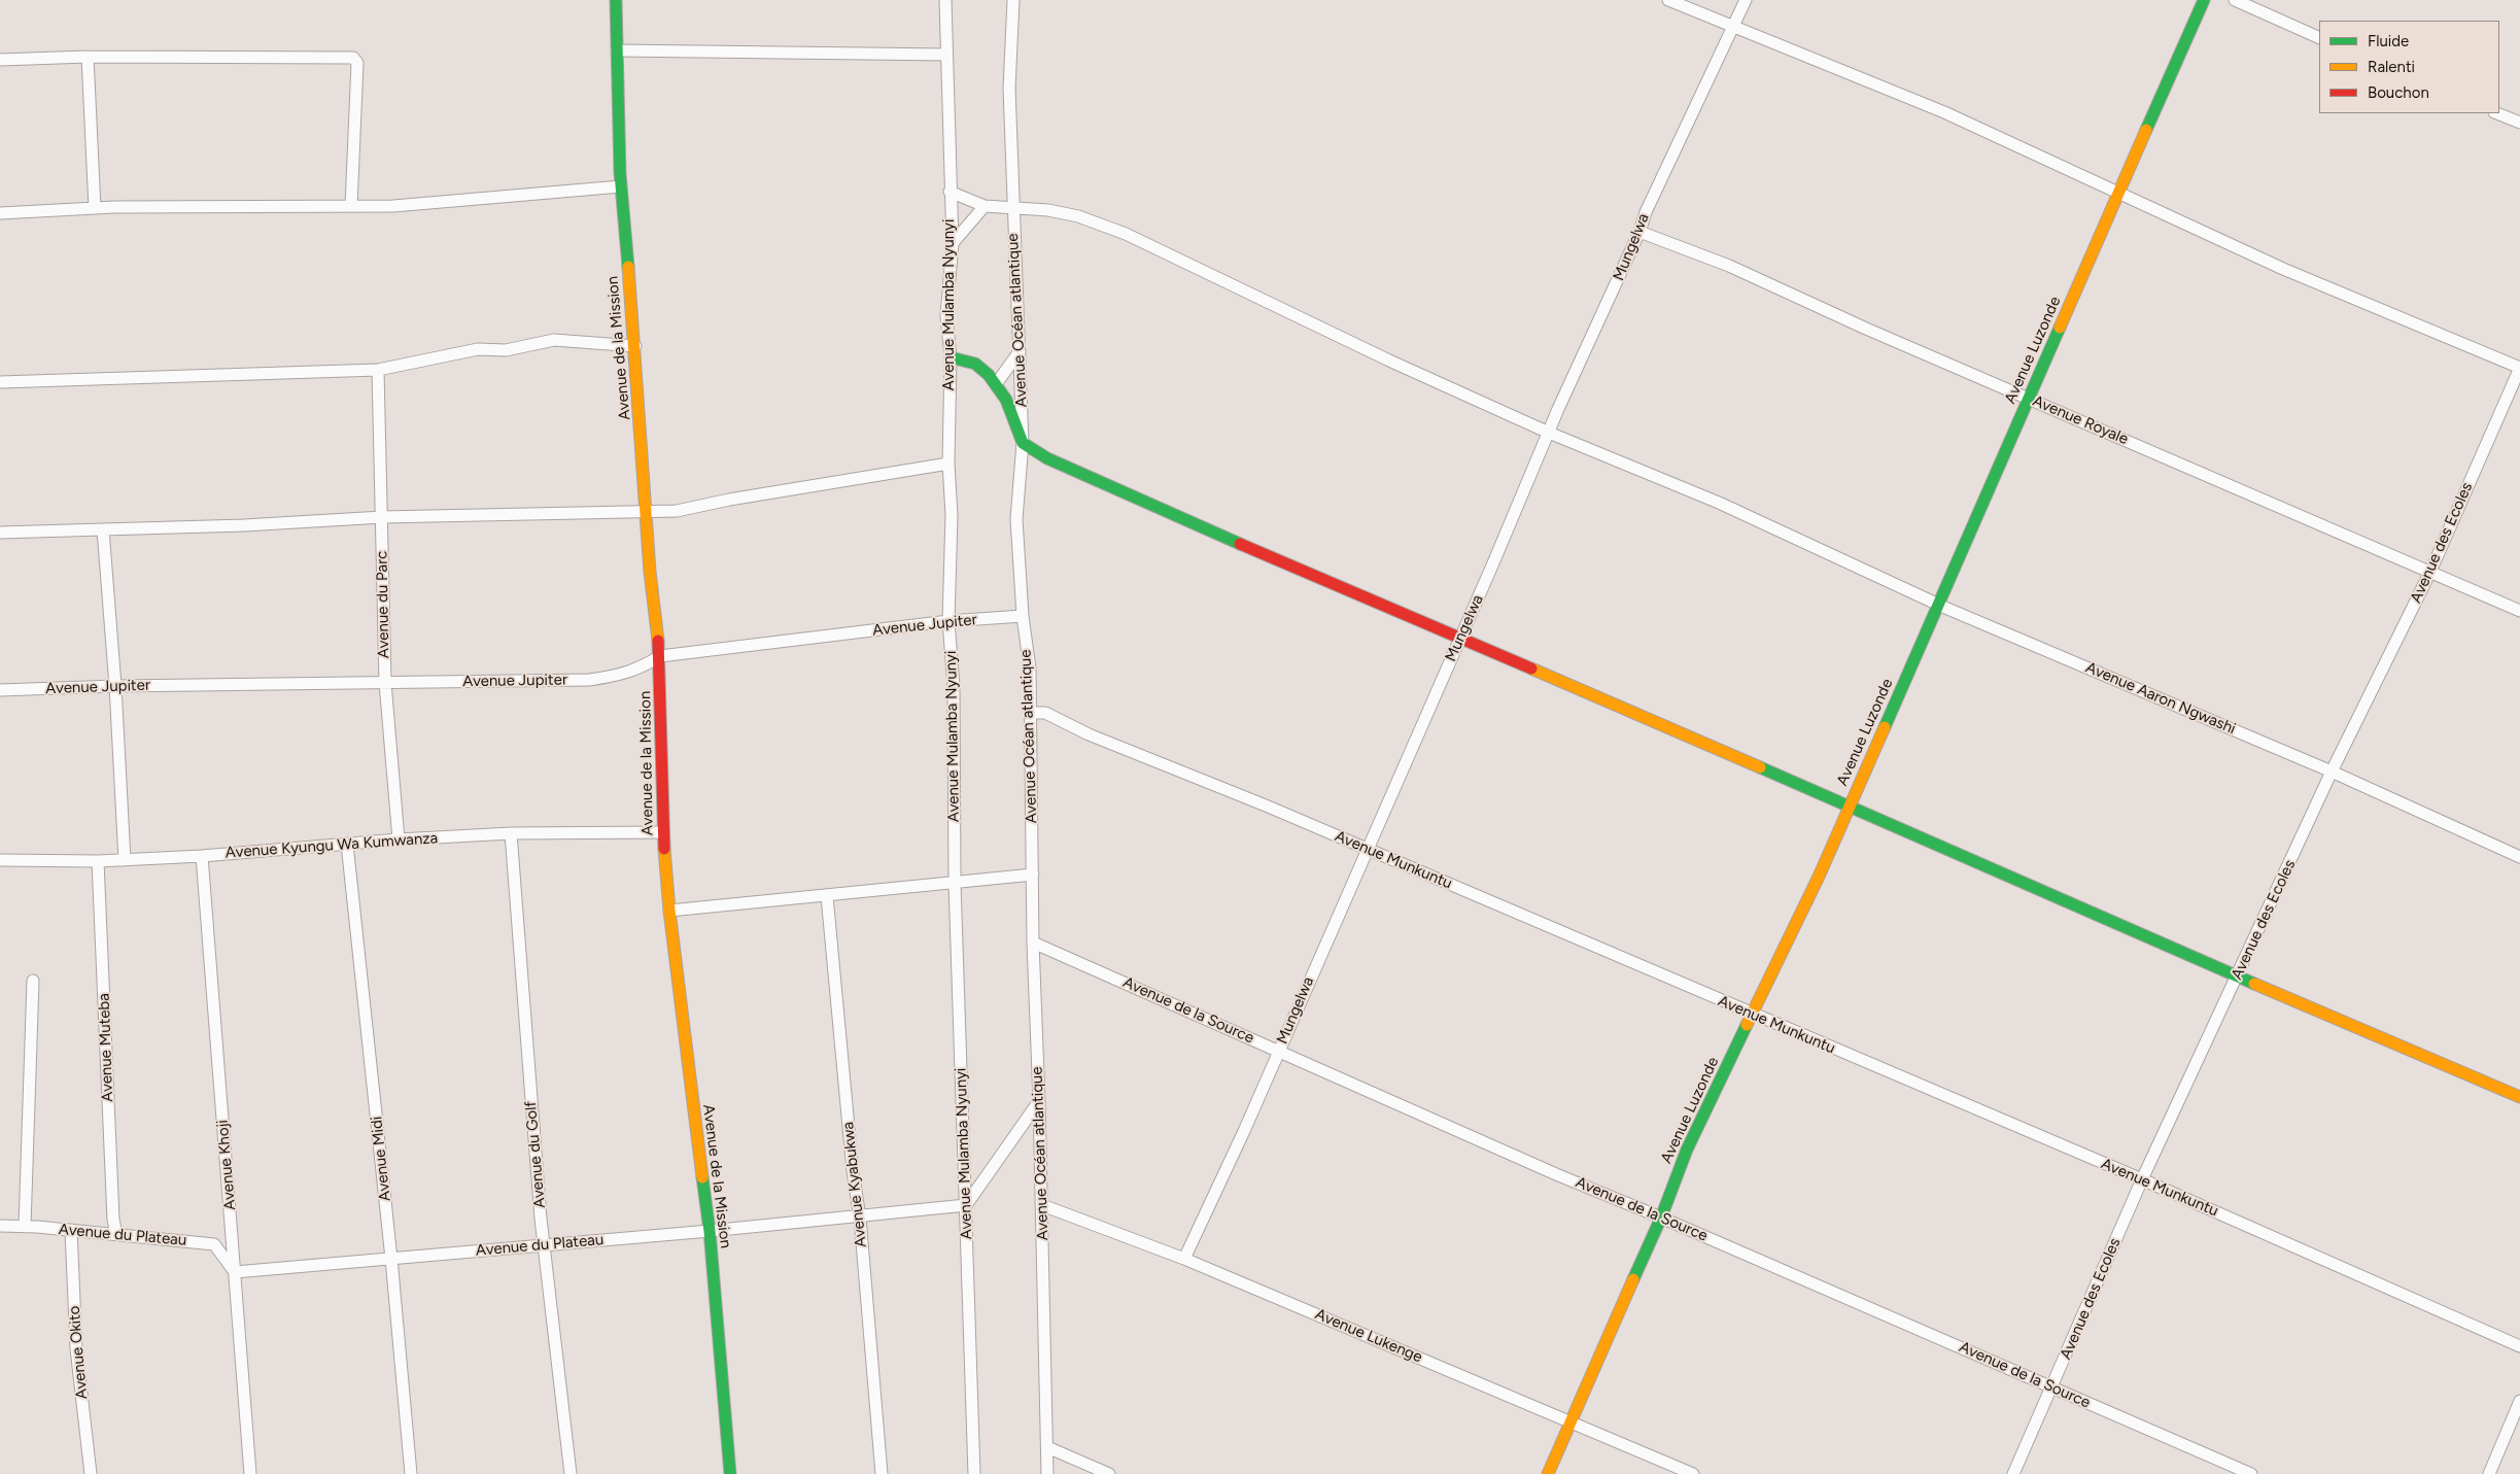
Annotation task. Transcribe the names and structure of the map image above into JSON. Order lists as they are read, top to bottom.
{
  "streets": {
    "street": [
      "Mungelwa",
      "Avenue Mulamba Nyunyi",
      "Avenue Océan atlantique",
      "Avenue de la Mission",
      "Avenue Luzonde",
      "Avenue Royale",
      "Avenue des Ecoles",
      "Avenue du Parc",
      "Avenue Jupiter",
      "Avenue Aaron Ngwashi",
      "Avenue Kyungu Wa Kumwanza",
      "Avenue Munkuntu",
      "Avenue de la Source",
      "Avenue Muteba",
      "Avenue du Golf",
      "Avenue Midi",
      "Avenue Khoji",
      "Avenue Kyabukwa",
      "Avenue du Plateau",
      "Avenue Lukenge",
      "Avenue Okito"
    ]
  },
  "crossings": [
    ["Mungelwa", "Avenue Royale"],
    ["Mungelwa", "Avenue Aaron Ngwashi"],
    ["Mungelwa", "Avenue Munkuntu"],
    ["Mungelwa", "Avenue de la Source"],
    ["Mungelwa", "Avenue Lukenge"],
    ["Avenue Mulamba Nyunyi", "Avenue Jupiter"],
    ["Avenue Mulamba Nyunyi", "Avenue du Plateau"],
    ["Avenue Océan atlantique", "Avenue Jupiter"],
    ["Avenue Océan atlantique", "Avenue Aaron Ngwashi"],
    ["Avenue Océan atlantique", "Avenue Munkuntu"],
    ["Avenue Océan atlantique", "Avenue de la Source"],
    ["Avenue Océan atlantique", "Avenue Lukenge"],
    ["Avenue de la Mission", "Avenue Jupiter"],
    ["Avenue de la Mission", "Avenue Kyungu Wa Kumwanza"],
    ["Avenue de la Mission", "Avenue du Plateau"],
    ["Avenue Luzonde", "Avenue Royale"],
    ["Avenue Luzonde", "Avenue Aaron Ngwashi"],
    ["Avenue Luzonde", "Avenue Munkuntu"],
    ["Avenue Luzonde", "Avenue de la Source"],
    ["Avenue Luzonde", "Avenue Lukenge"],
    ["Avenue Royale", "Avenue des Ecoles"],
    ["Avenue des Ecoles", "Avenue Aaron Ngwashi"],
    ["Avenue des Ecoles", "Avenue Munkuntu"],
    ["Avenue des Ecoles", "Avenue de la Source"],
    ["Avenue du Parc", "Avenue Jupiter"],
    ["Avenue du Parc", "Avenue Kyungu Wa Kumwanza"],
    ["Avenue Kyungu Wa Kumwanza", "Avenue Muteba"],
    ["Avenue Kyungu Wa Kumwanza", "Avenue du Golf"],
    ["Avenue Kyungu Wa Kumwanza", "Avenue Midi"],
    ["Avenue Kyungu Wa Kumwanza", "Avenue Khoji"],
    ["Avenue Muteba", "Avenue du Plateau"],
    ["Avenue du Golf", "Avenue du Plateau"],
    ["Avenue Midi", "Avenue du Plateau"],
    ["Avenue Khoji", "Avenue du Plateau"],
    ["Avenue Kyabukwa", "Avenue du Plateau"],
    ["Avenue du Plateau", "Avenue Okito"]
  ],
  "legend": ["Fluide", "Ralenti", "Bouchon"]
}
